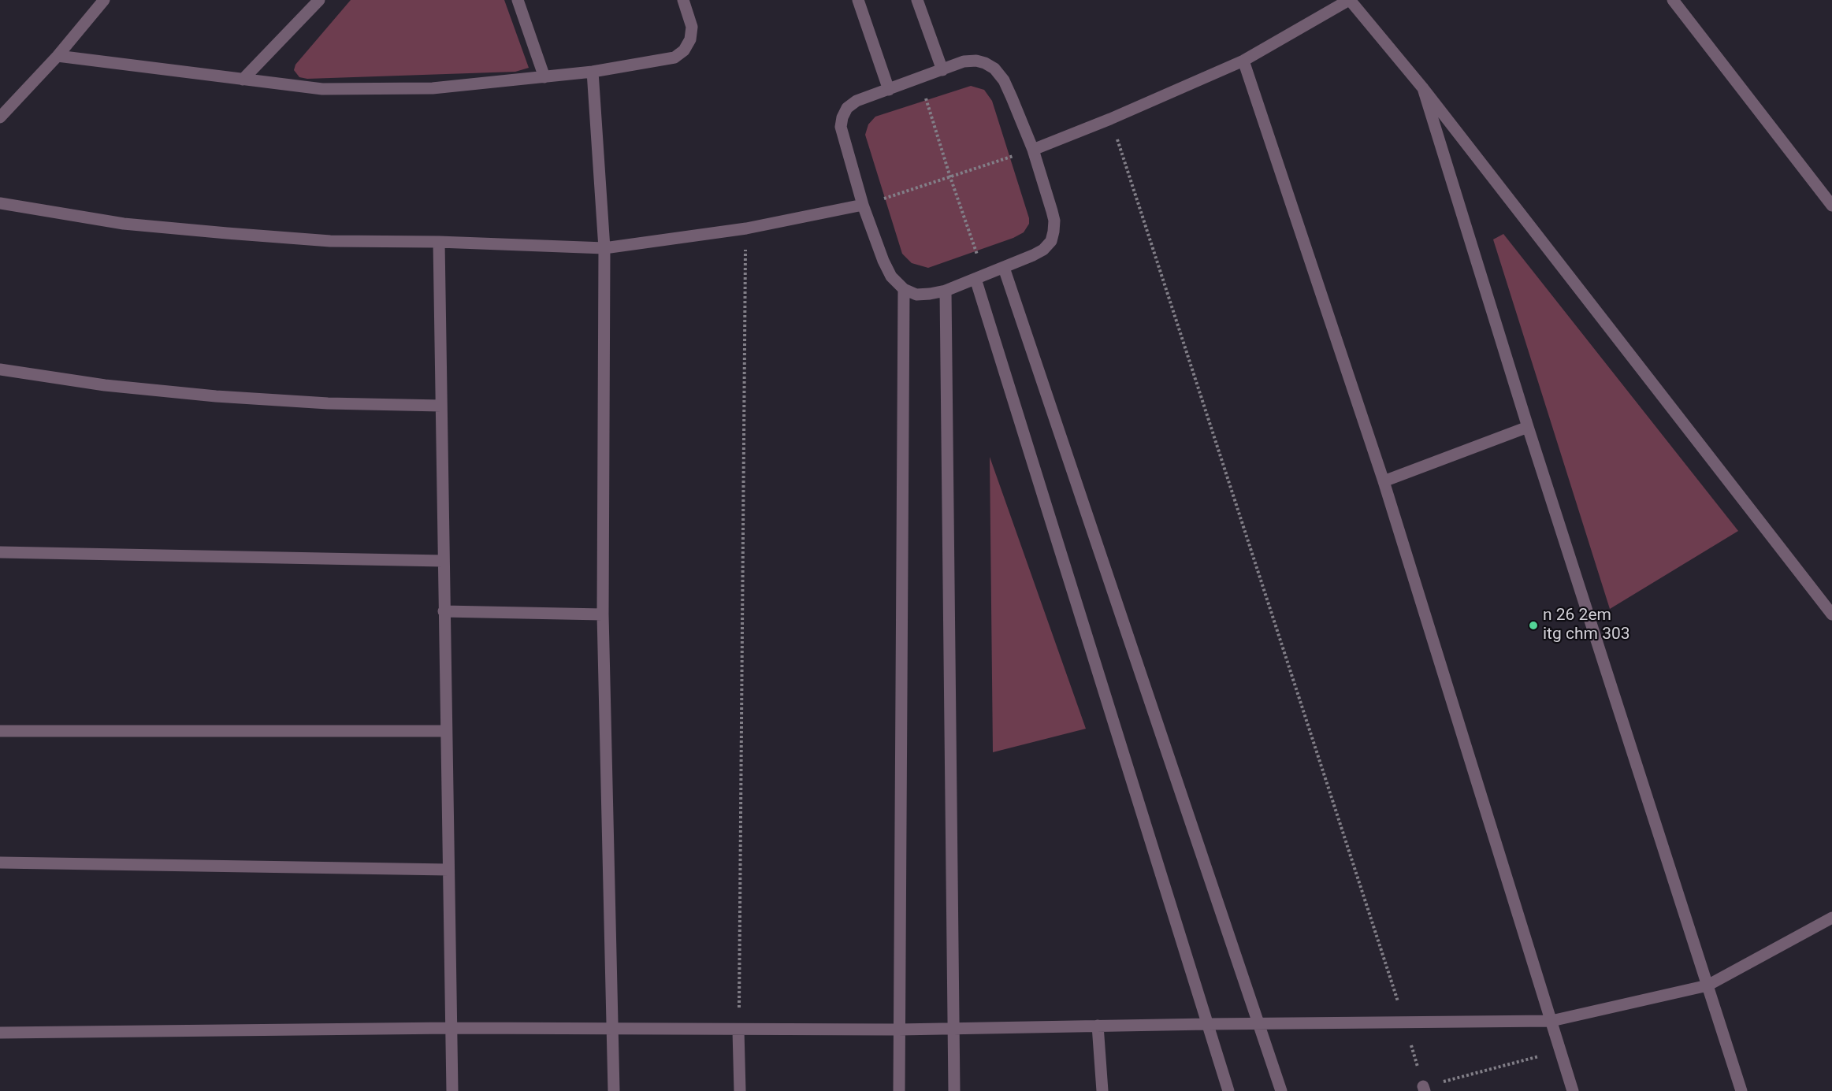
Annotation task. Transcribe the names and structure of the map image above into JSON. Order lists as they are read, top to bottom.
{
  "places": ["n 26 2em itg chm 303"]
}
